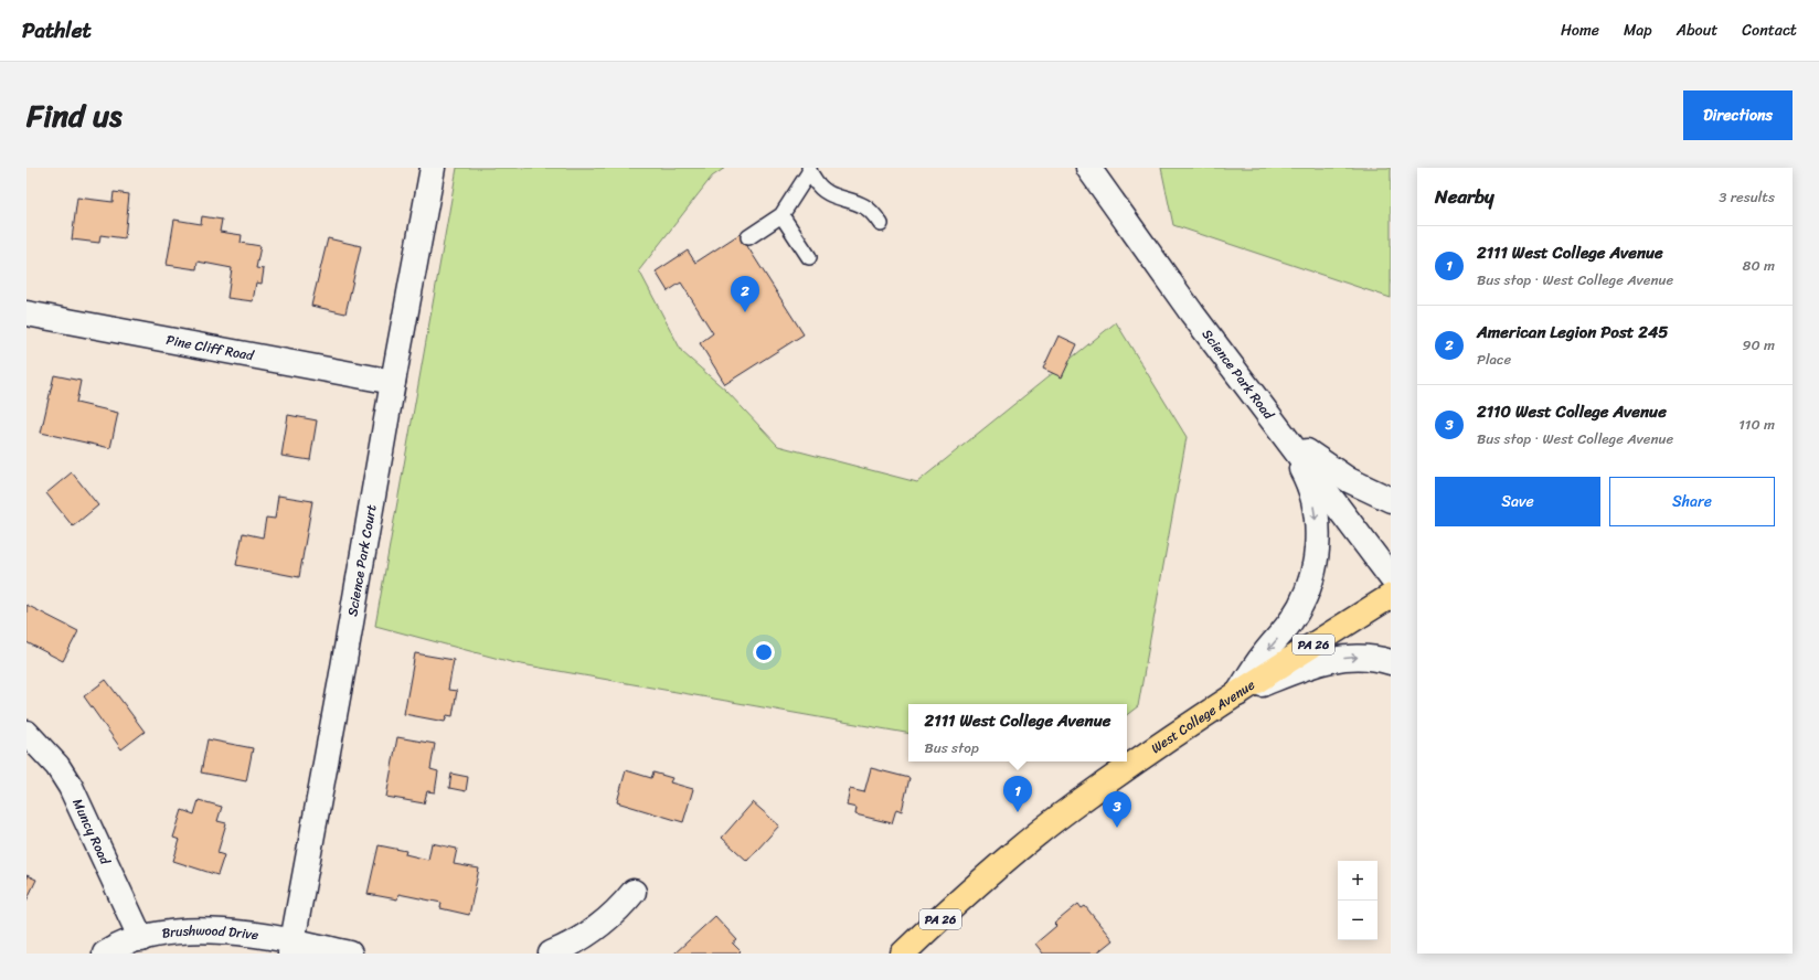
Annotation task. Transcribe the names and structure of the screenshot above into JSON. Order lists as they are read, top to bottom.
{
  "streets": {
    "main road": ["PA 26", "West College Avenue"],
    "street": [
      "Pine Cliff Road",
      "Science Park Road",
      "Science Park Court",
      "Muncy Road",
      "Brushwood Drive"
    ]
  },
  "crossings": [
    ["Pine Cliff Road", "Science Park Court"],
    ["Science Park Court", "Brushwood Drive"],
    ["Muncy Road", "Brushwood Drive"]
  ],
  "page": {
    "header": "Pathlet",
    "nav": [
      "Home",
      "Map",
      "About",
      "Contact"
    ],
    "title": "Find us",
    "buttons": [
      "Directions",
      ["Save", "Share"]
    ],
    "heading": ["Nearby", "3 results"],
    "list": [
      {
        "mark": "1",
        "name": "2111 West College Avenue",
        "note": "Bus stop · West College Avenue",
        "value": "80 m"
      },
      {
        "mark": "2",
        "name": "American Legion Post 245",
        "note": "Place",
        "value": "90 m"
      },
      {
        "mark": "3",
        "name": "2110 West College Avenue",
        "note": "Bus stop · West College Avenue",
        "value": "110 m"
      }
    ],
    "pins": ["2", "1", "3"],
    "popup": ["2111 West College Avenue", "Bus stop"],
    "map_buttons": ["+", "−"]
  }
}
